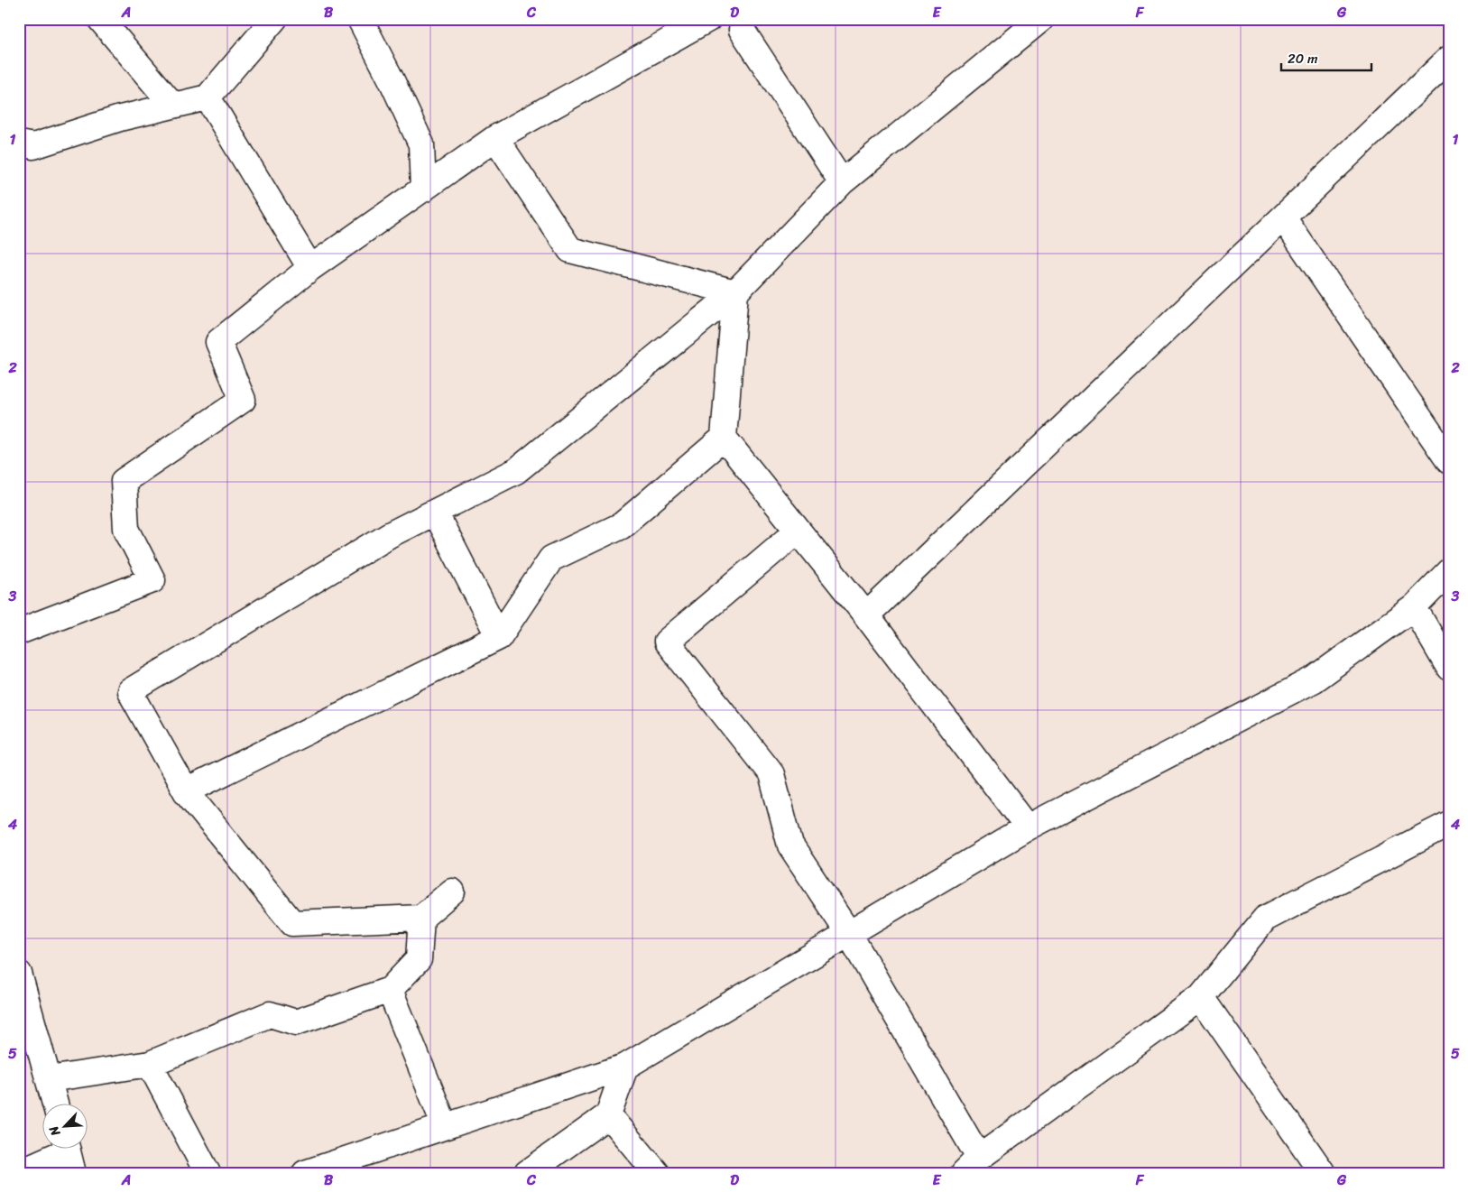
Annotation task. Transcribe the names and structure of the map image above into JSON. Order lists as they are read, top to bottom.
{
  "scale_bar": "20 m",
  "north": "bottom left",
  "grid": {
    "columns": [
      "A",
      "B",
      "C",
      "D",
      "E",
      "F",
      "G"
    ],
    "rows": [
      "1",
      "2",
      "3",
      "4",
      "5"
    ]
  }
}
